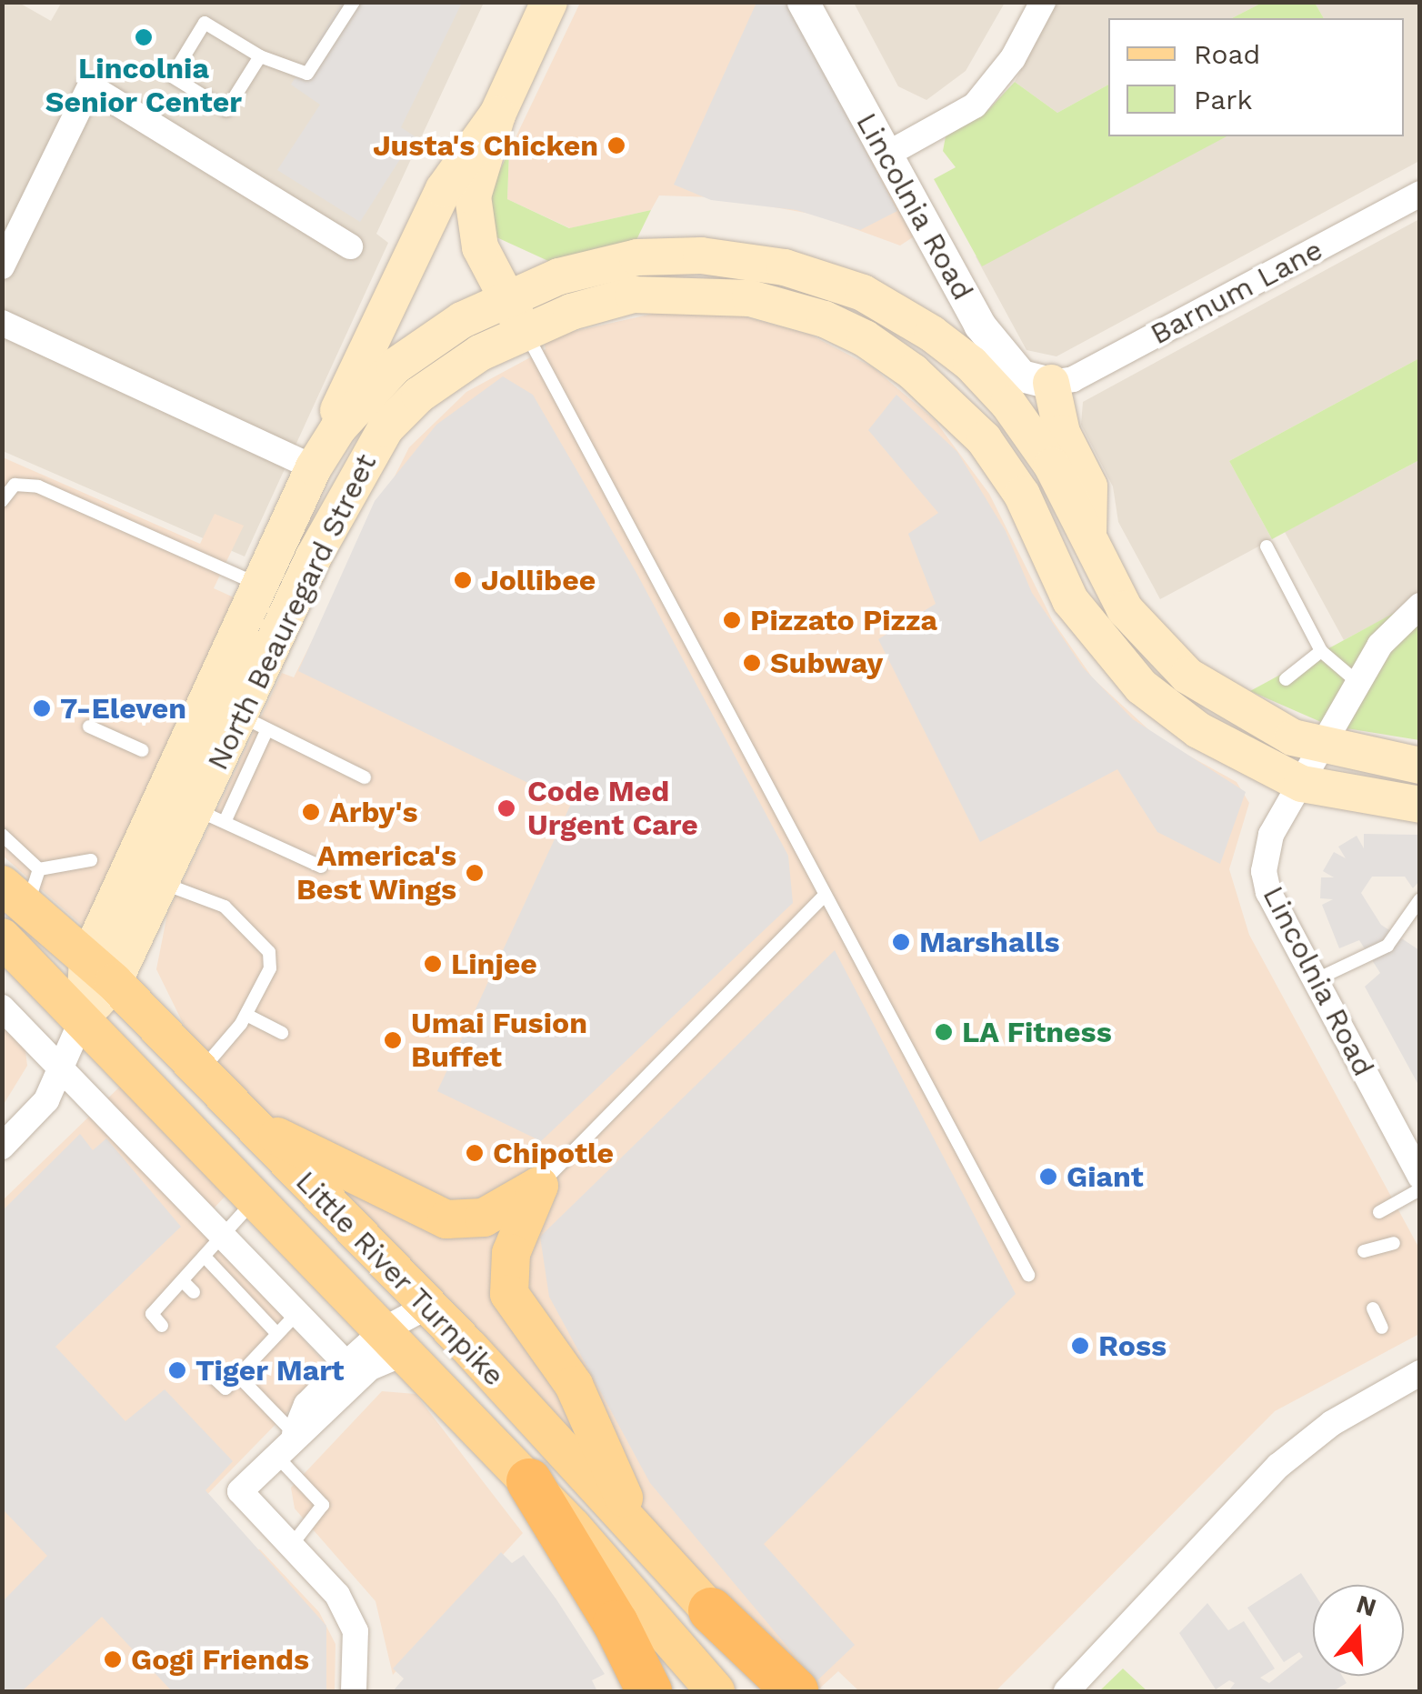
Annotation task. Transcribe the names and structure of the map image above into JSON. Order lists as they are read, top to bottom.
{
  "streets": {
    "main road": ["North Beauregard Street", "Little River Turnpike"],
    "street": ["Lincolnia Road", "Barnum Lane"]
  },
  "crossings": [
    ["Lincolnia Road", "Barnum Lane"],
    ["Lincolnia Road", "North Beauregard Street"],
    ["North Beauregard Street", "Little River Turnpike"]
  ],
  "places": [
    "Lincolnia Senior Center",
    "Justa's Chicken",
    "Jollibee",
    "Pizzato Pizza",
    "Subway",
    "7-Eleven",
    "Code Med Urgent Care",
    "Arby's",
    "America's Best Wings",
    "Marshalls",
    "Linjee",
    "LA Fitness",
    "Umai Fusion Buffet",
    "Chipotle",
    "Giant",
    "Ross",
    "Tiger Mart",
    "Gogi Friends"
  ],
  "legend": ["Road", "Park"],
  "north": "top"
}
